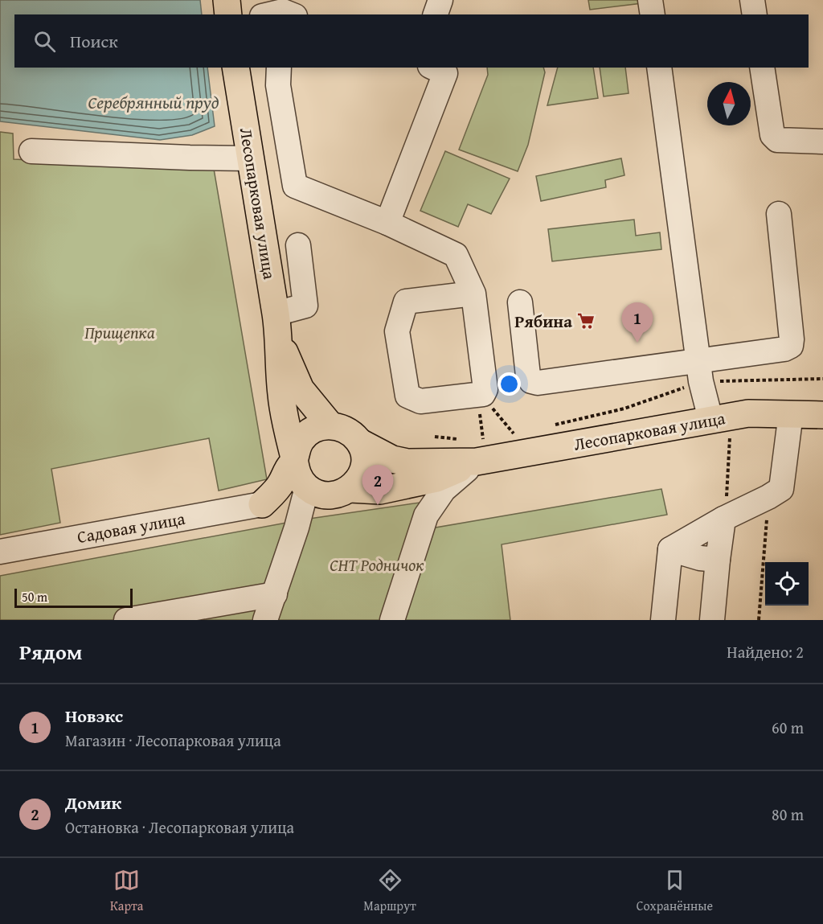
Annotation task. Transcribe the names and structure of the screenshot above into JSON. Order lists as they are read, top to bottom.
{
  "streets": {
    "main road": ["Лесопарковая улица"],
    "street": ["Садовая улица"]
  },
  "water": ["Серебрянный пруд"],
  "parks": ["Прищепка", "СНТ Родничок"],
  "places": {
    "supermarket": ["Рябина"]
  },
  "scale_bar": "50 m",
  "north": "top",
  "page": {
    "search": "Поиск",
    "pins": ["1", "2"],
    "scale": "50 m",
    "heading": ["Рядом", "Найдено: 2"],
    "list": [
      {
        "mark": "1",
        "name": "Новэкс",
        "note": "Магазин · Лесопарковая улица",
        "value": "60 m"
      },
      {
        "mark": "2",
        "name": "Домик",
        "note": "Остановка · Лесопарковая улица",
        "value": "80 m"
      }
    ],
    "nav": ["Карта", "Маршрут", "Сохранённые"]
  }
}
